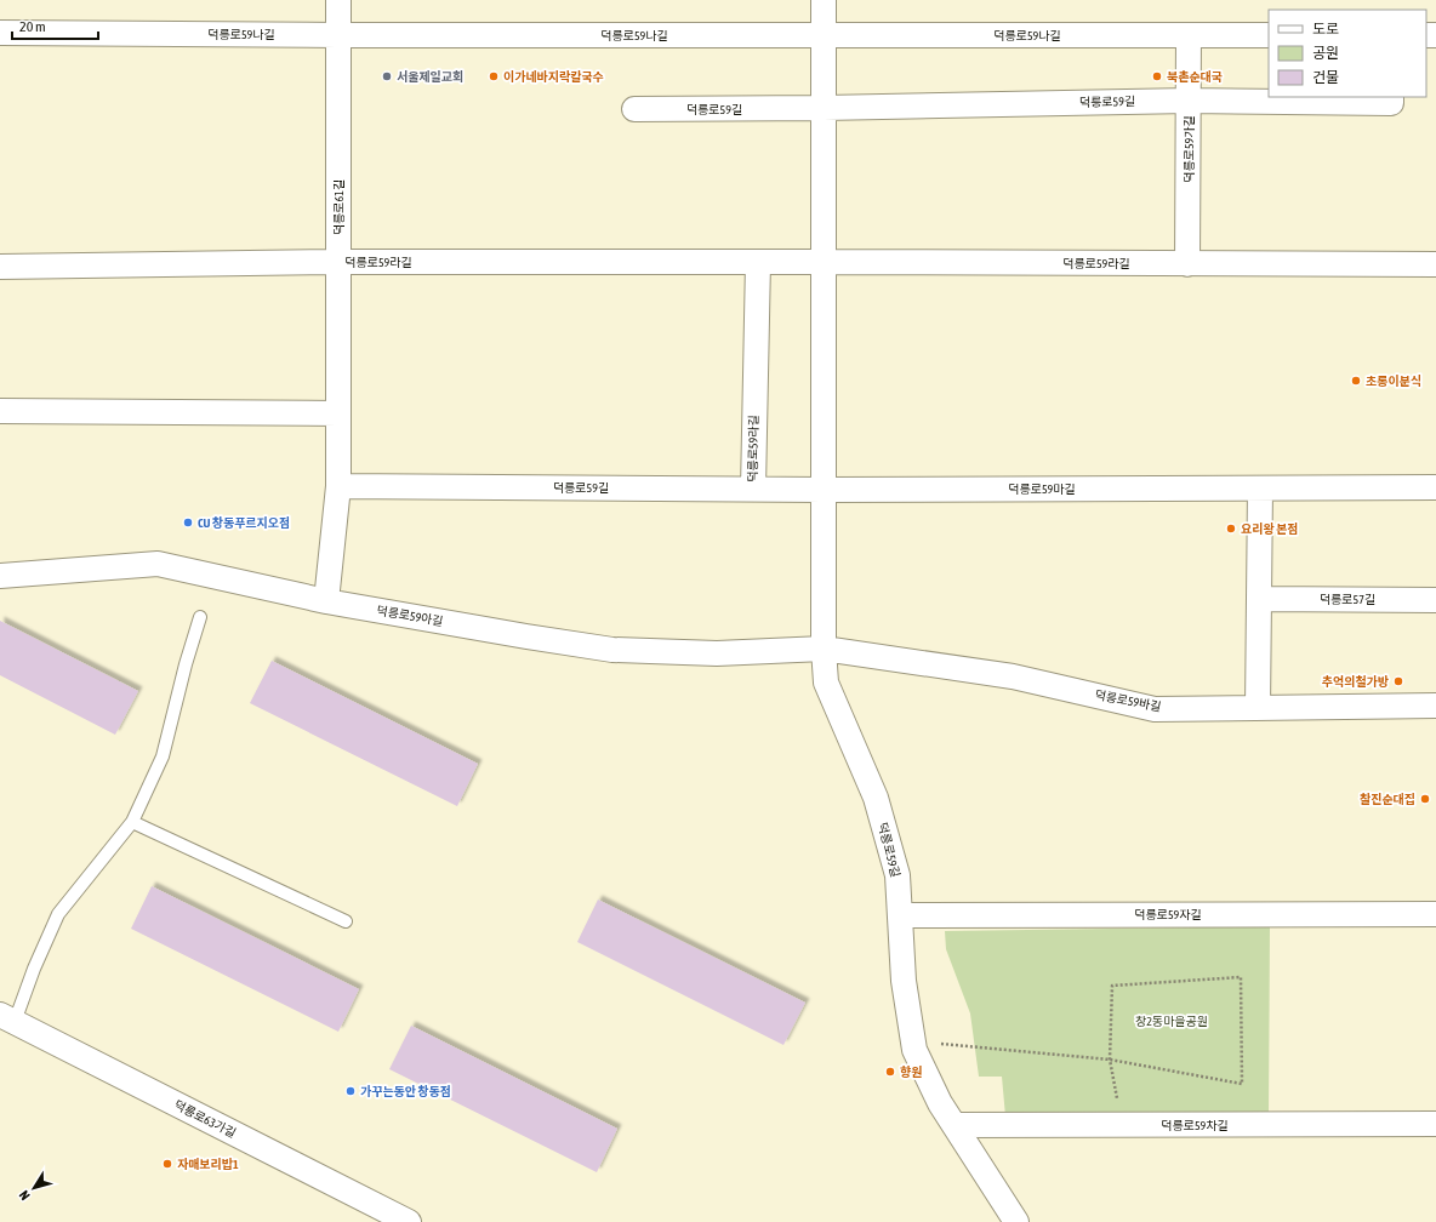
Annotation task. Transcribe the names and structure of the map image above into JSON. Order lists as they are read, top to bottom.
{
  "streets": {
    "street": [
      "덕릉로59나길",
      "덕릉로59길",
      "덕릉로59가길",
      "덕릉로61길",
      "덕릉로59라길",
      "덕릉로59마길",
      "덕릉로57길",
      "덕릉로59아길",
      "덕릉로59바길",
      "덕릉로59자길",
      "덕릉로63가길",
      "덕릉로59차길"
    ]
  },
  "crossings": [
    ["덕릉로59나길", "덕릉로59길"],
    ["덕릉로59나길", "덕릉로59가길"],
    ["덕릉로59나길", "덕릉로61길"],
    ["덕릉로59길", "덕릉로59가길"],
    ["덕릉로59길", "덕릉로61길"],
    ["덕릉로59길", "덕릉로59라길"],
    ["덕릉로59길", "덕릉로59마길"],
    ["덕릉로59길", "덕릉로59아길"],
    ["덕릉로59길", "덕릉로59바길"],
    ["덕릉로59길", "덕릉로59자길"],
    ["덕릉로59길", "덕릉로59차길"],
    ["덕릉로59가길", "덕릉로59라길"],
    ["덕릉로61길", "덕릉로59라길"],
    ["덕릉로61길", "덕릉로59아길"],
    ["덕릉로59아길", "덕릉로59바길"]
  ],
  "parks": ["창2동마을공원"],
  "places": [
    "서울제일교회",
    "이가네바지락칼국수",
    "북촌순대국",
    "초롱이분식",
    "CU 창동푸르지오점",
    "요리왕 본점",
    "추억의철가방",
    "찰진순대집",
    "향원",
    "가꾸는동안 창동점",
    "자매보리밥1"
  ],
  "legend": ["도로", "공원", "건물"],
  "scale_bar": "20 m",
  "north": "bottom left"
}
